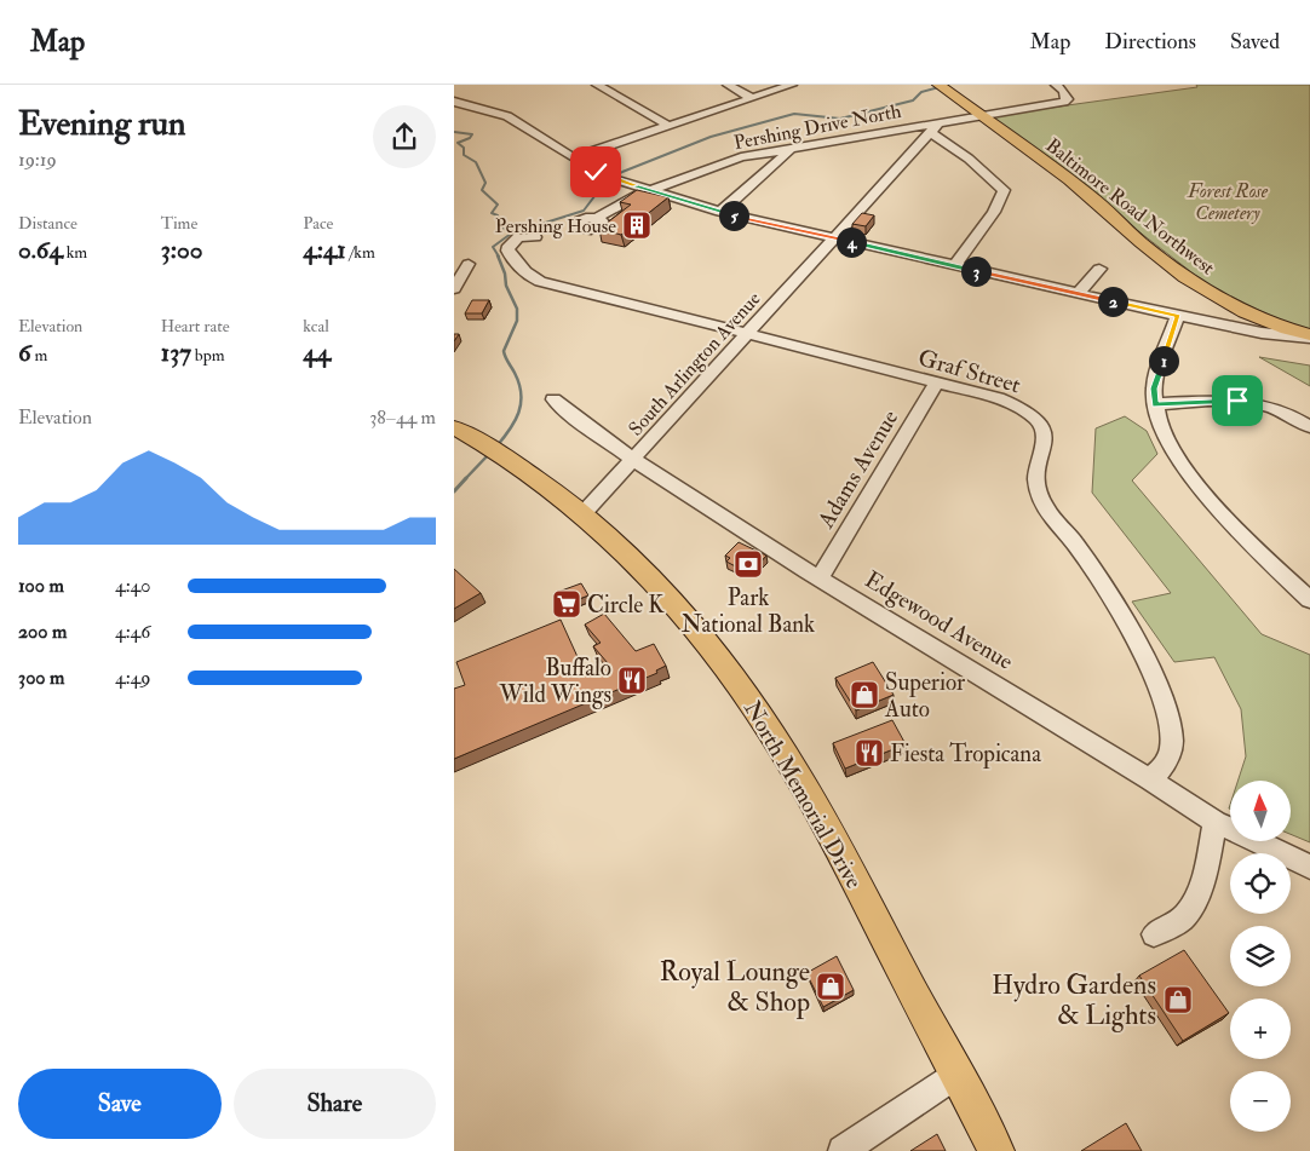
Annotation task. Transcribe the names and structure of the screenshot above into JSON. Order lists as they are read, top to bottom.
{
  "streets": {
    "main road": ["Baltimore Road Northwest", "North Memorial Drive"],
    "street": [
      "Pershing Drive North",
      "South Arlington Avenue",
      "Graf Street",
      "Adams Avenue",
      "Edgewood Avenue"
    ]
  },
  "crossings": [
    ["Pershing Drive North", "Baltimore Road Northwest"],
    ["Pershing Drive North", "South Arlington Avenue"],
    ["South Arlington Avenue", "Graf Street"],
    ["South Arlington Avenue", "Edgewood Avenue"],
    ["South Arlington Avenue", "North Memorial Drive"],
    ["Graf Street", "Adams Avenue"],
    ["Graf Street", "Edgewood Avenue"],
    ["Adams Avenue", "Edgewood Avenue"]
  ],
  "parks": ["Forest Rose Cemetery"],
  "places": {
    "building": ["Pershing House"],
    "bank": ["Park National Bank"],
    "supermarket": ["Circle K"],
    "restaurant": ["Buffalo Wild Wings", "Fiesta Tropicana"],
    "shop": ["Superior Auto", "Royal Lounge & Shop", "Hydro Gardens & Lights"]
  },
  "north": "top",
  "page": {
    "header": "Map",
    "nav": ["Map", "Directions", "Saved"],
    "heading": ["Evening run", "19:19"],
    "stats": [
      ["Distance", "0.64 km"],
      ["Time", "3:00"],
      ["Pace", "4:41 /km"],
      ["Elevation", "6 m"],
      ["Heart rate", "137 bpm"],
      ["kcal", "44"]
    ],
    "pins": [
      "5",
      "4",
      "3",
      "2",
      "1"
    ],
    "chart": ["Elevation", "38–44 m"],
    "list": [
      {
        "name": "100 m",
        "note": "4:40"
      },
      {
        "name": "200 m",
        "note": "4:46"
      },
      {
        "name": "300 m",
        "note": "4:49"
      }
    ],
    "map_buttons": ["+", "−"],
    "buttons": ["Save", "Share"]
  }
}
